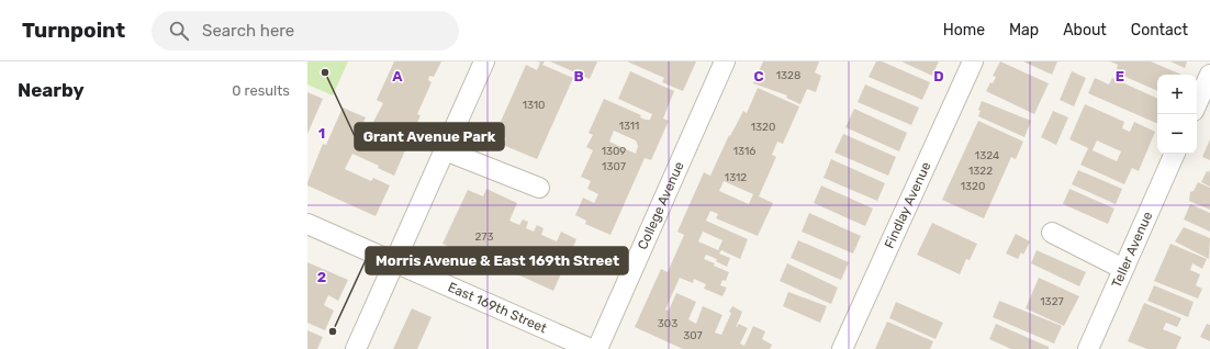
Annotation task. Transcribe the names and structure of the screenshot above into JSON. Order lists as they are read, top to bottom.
{
  "streets": {
    "street": [
      "College Avenue",
      "Findlay Avenue",
      "Teller Avenue",
      "East 169th Street"
    ]
  },
  "places": ["Grant Avenue Park", "Morris Avenue & East 169th Street"],
  "house_numbers": [
    "1328",
    "1310",
    "1311",
    "1320",
    "1309",
    "1316",
    "1324",
    "1307",
    "1322",
    "1312",
    "1320",
    "273",
    "1327",
    "303",
    "307"
  ],
  "page": {
    "header": "Turnpoint",
    "search": "Search here",
    "nav": [
      "Home",
      "Map",
      "About",
      "Contact"
    ],
    "heading": ["Nearby", "0 results"],
    "map_buttons": ["+", "−"]
  },
  "grid": {
    "columns": [
      "A",
      "B",
      "C",
      "D",
      "E"
    ],
    "rows": ["1", "2"]
  }
}
